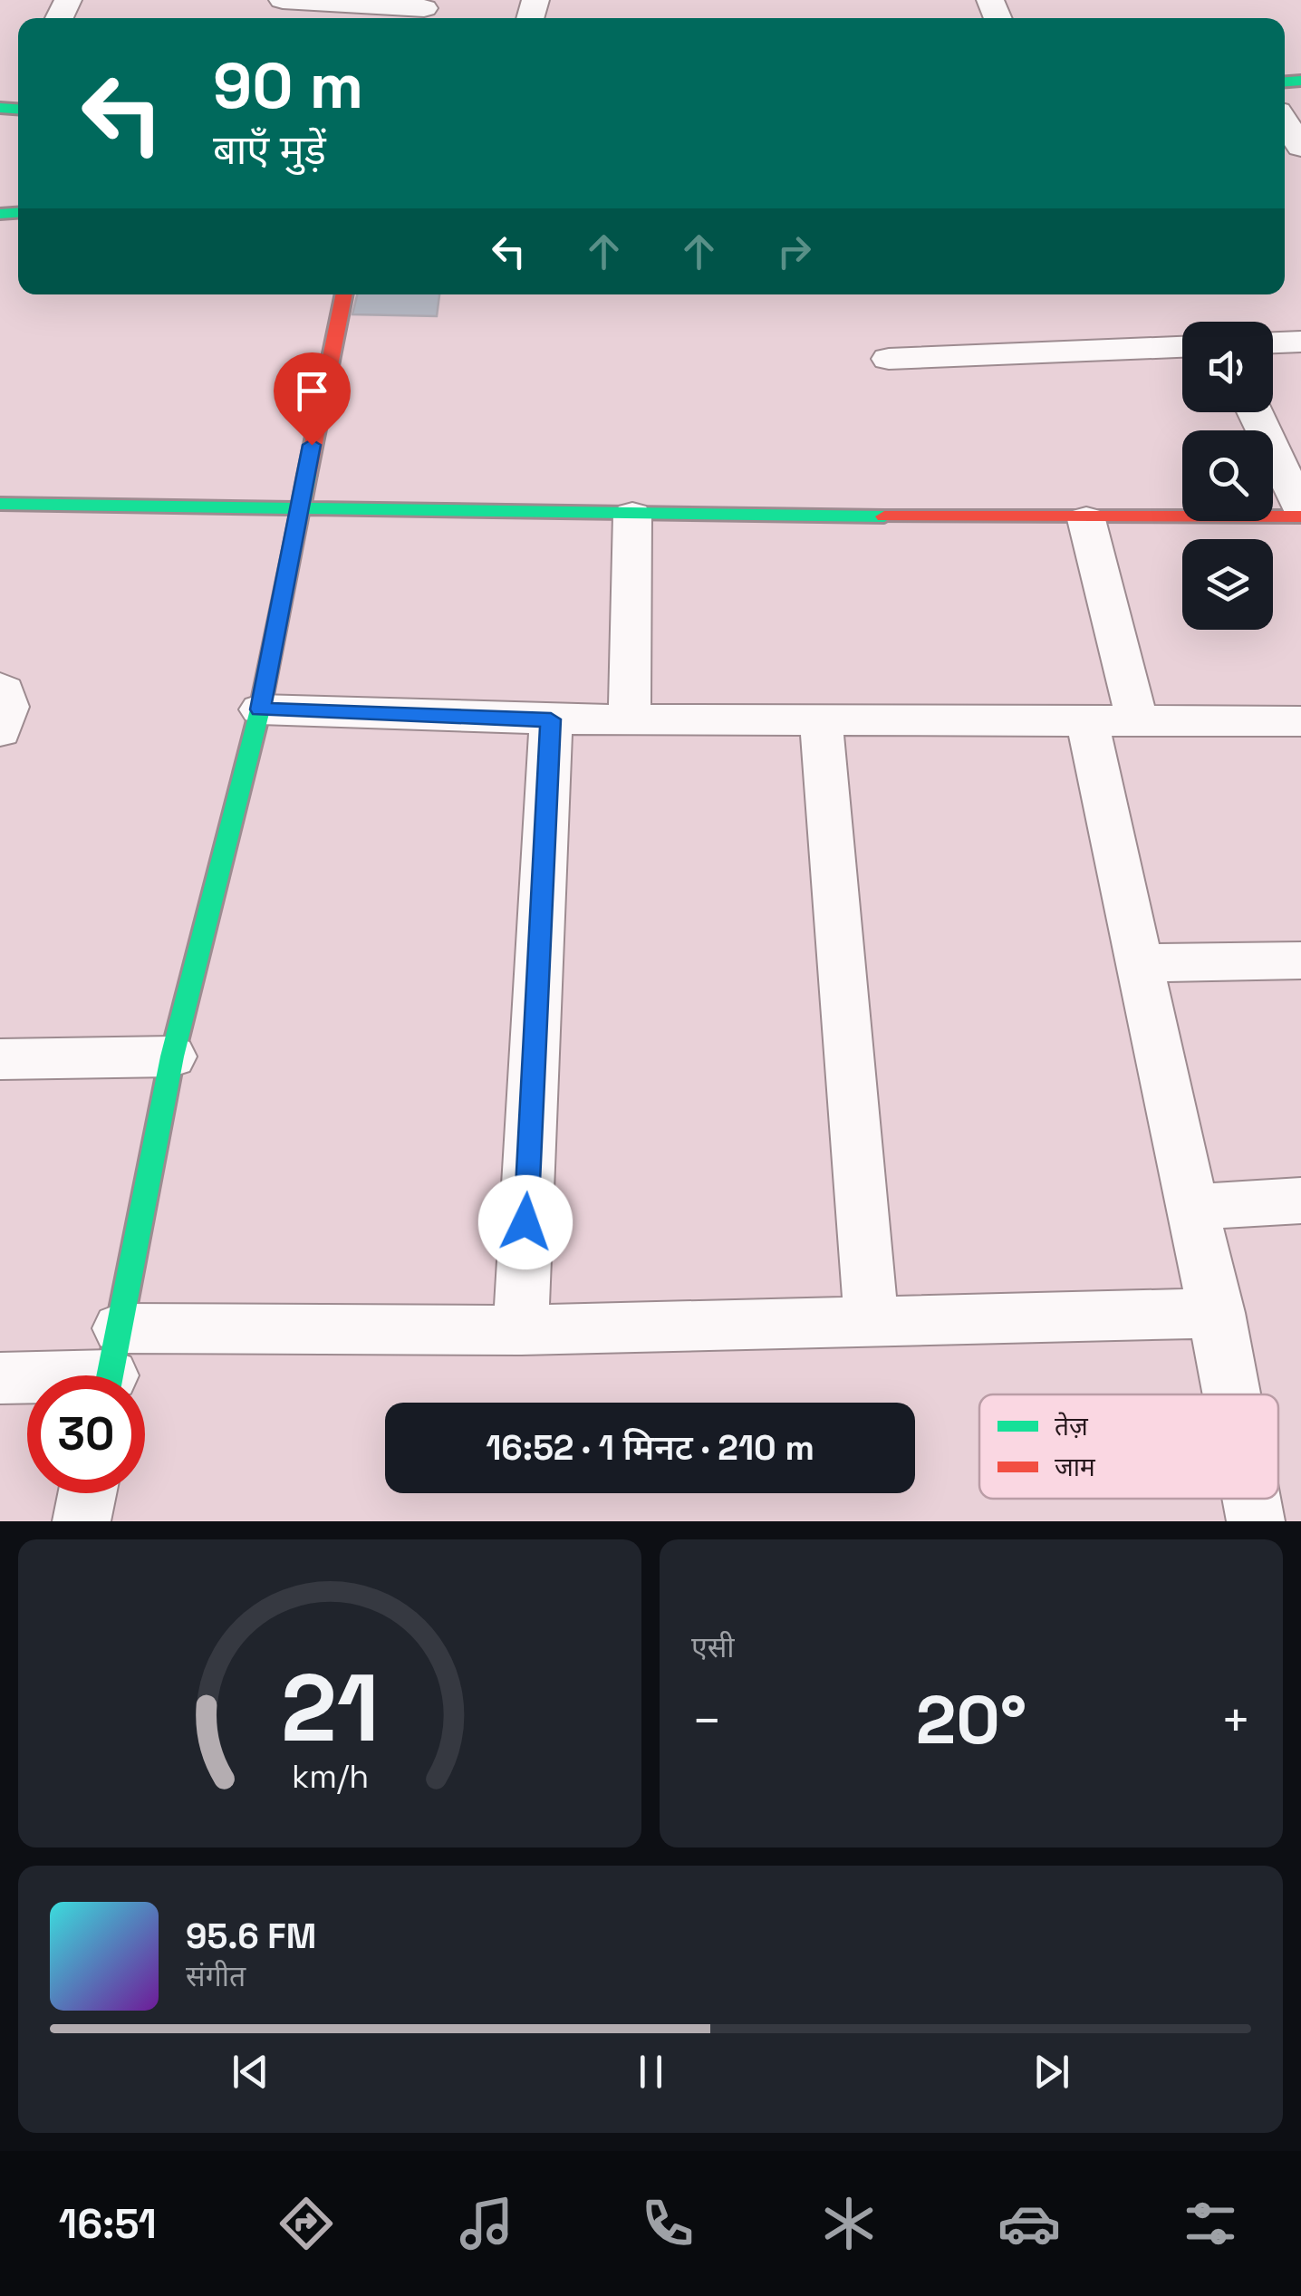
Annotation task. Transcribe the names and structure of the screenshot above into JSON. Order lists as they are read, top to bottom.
{
  "legend": ["तेज़", "जाम"],
  "page": {
    "turn": ["90 m", "बाएँ मुड़ें"],
    "limit": "30",
    "trip": "16:52 · 1 मिनट · 210 m",
    "tile": "एसी",
    "heat": ["−", "20°", "+"],
    "song": ["95.6 FM", "संगीत"],
    "tabs": "16:51",
    "gauge": ["21", "km/h"]
  }
}
